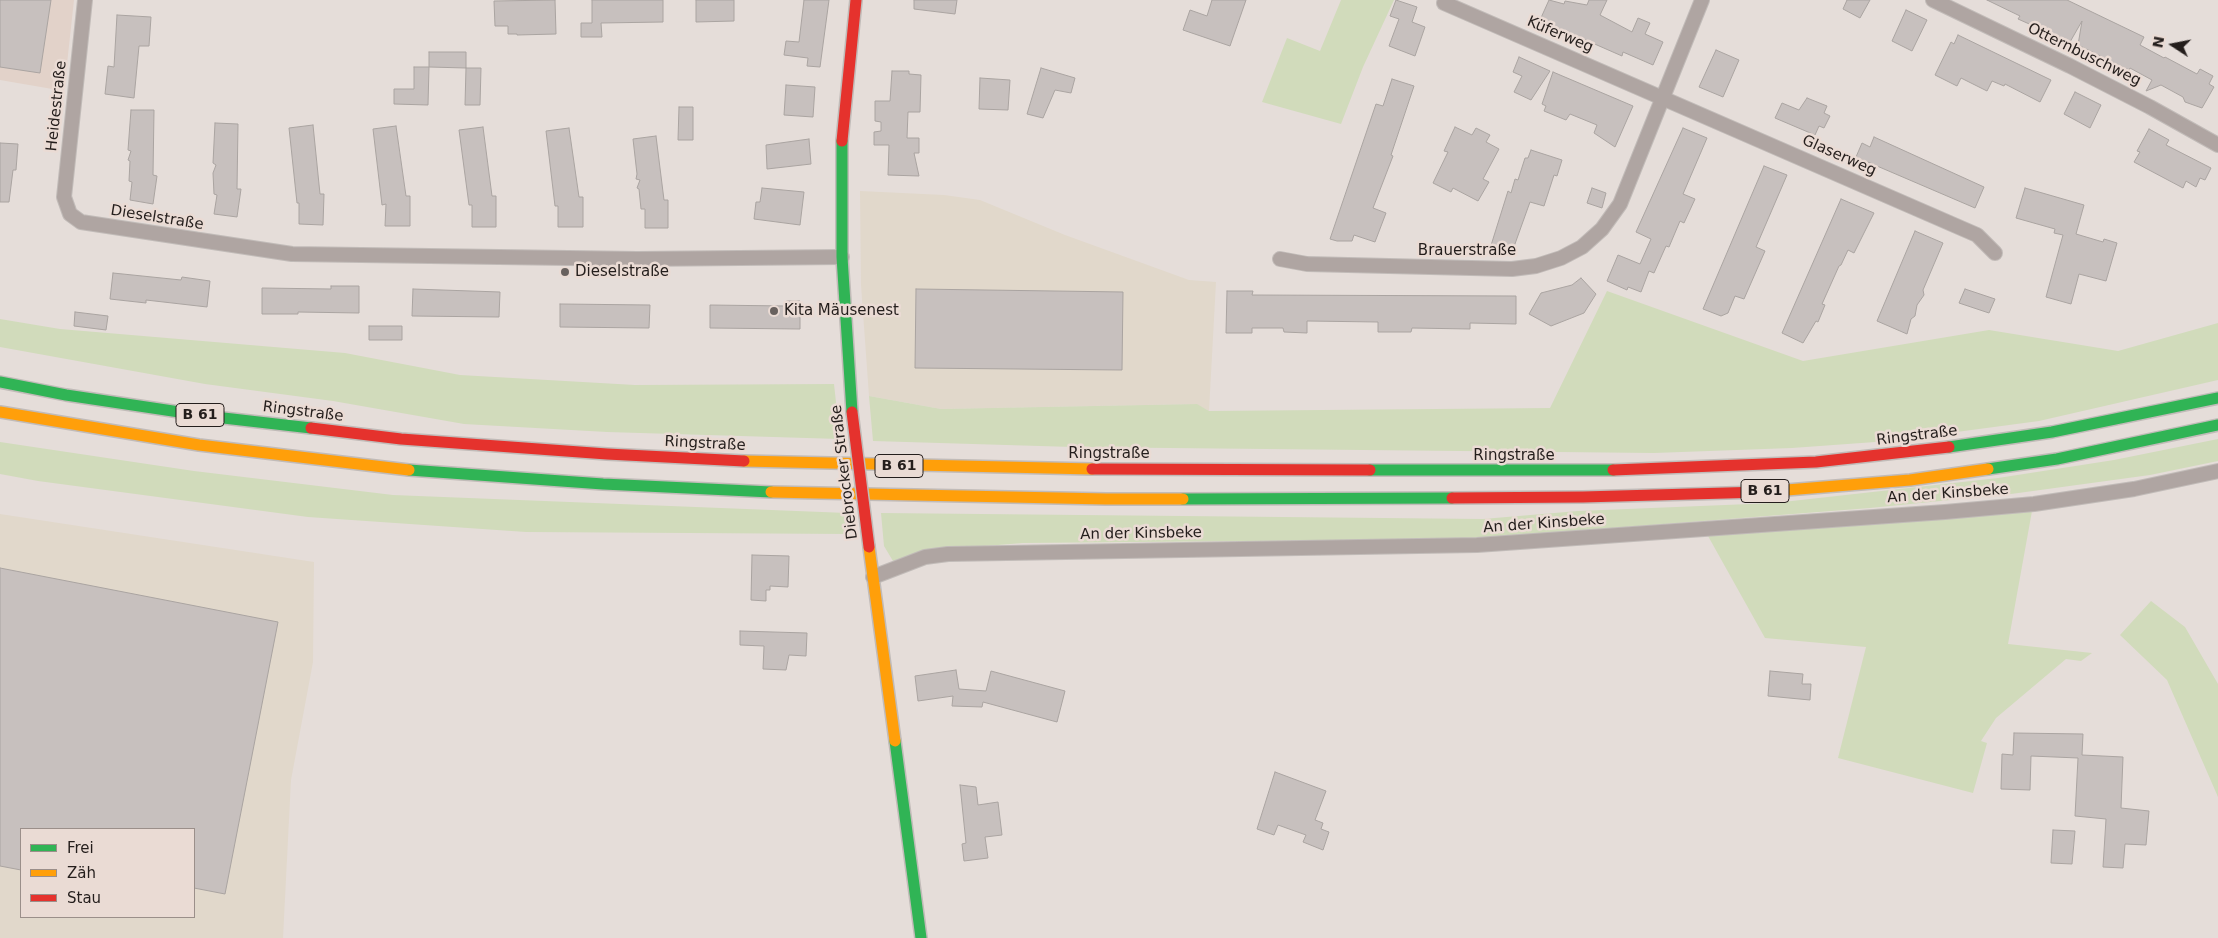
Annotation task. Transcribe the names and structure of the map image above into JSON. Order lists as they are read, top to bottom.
{
  "streets": {
    "main road": ["Ringstraße", "B 61", "Diebrocker Straße"],
    "street": [
      "Küferweg",
      "Otternbuschweg",
      "Heidestraße",
      "Glaserweg",
      "Dieselstraße",
      "Brauerstraße",
      "An der Kinsbeke"
    ]
  },
  "crossings": [
    ["Küferweg", "Glaserweg"],
    ["Küferweg", "Brauerstraße"],
    ["Heidestraße", "Dieselstraße"],
    ["Glaserweg", "Brauerstraße"],
    ["Dieselstraße", "Diebrocker Straße"],
    ["Diebrocker Straße", "An der Kinsbeke"]
  ],
  "places": ["Dieselstraße", "Kita Mäusenest"],
  "legend": ["Frei", "Zäh", "Stau"],
  "north": "left"
}
